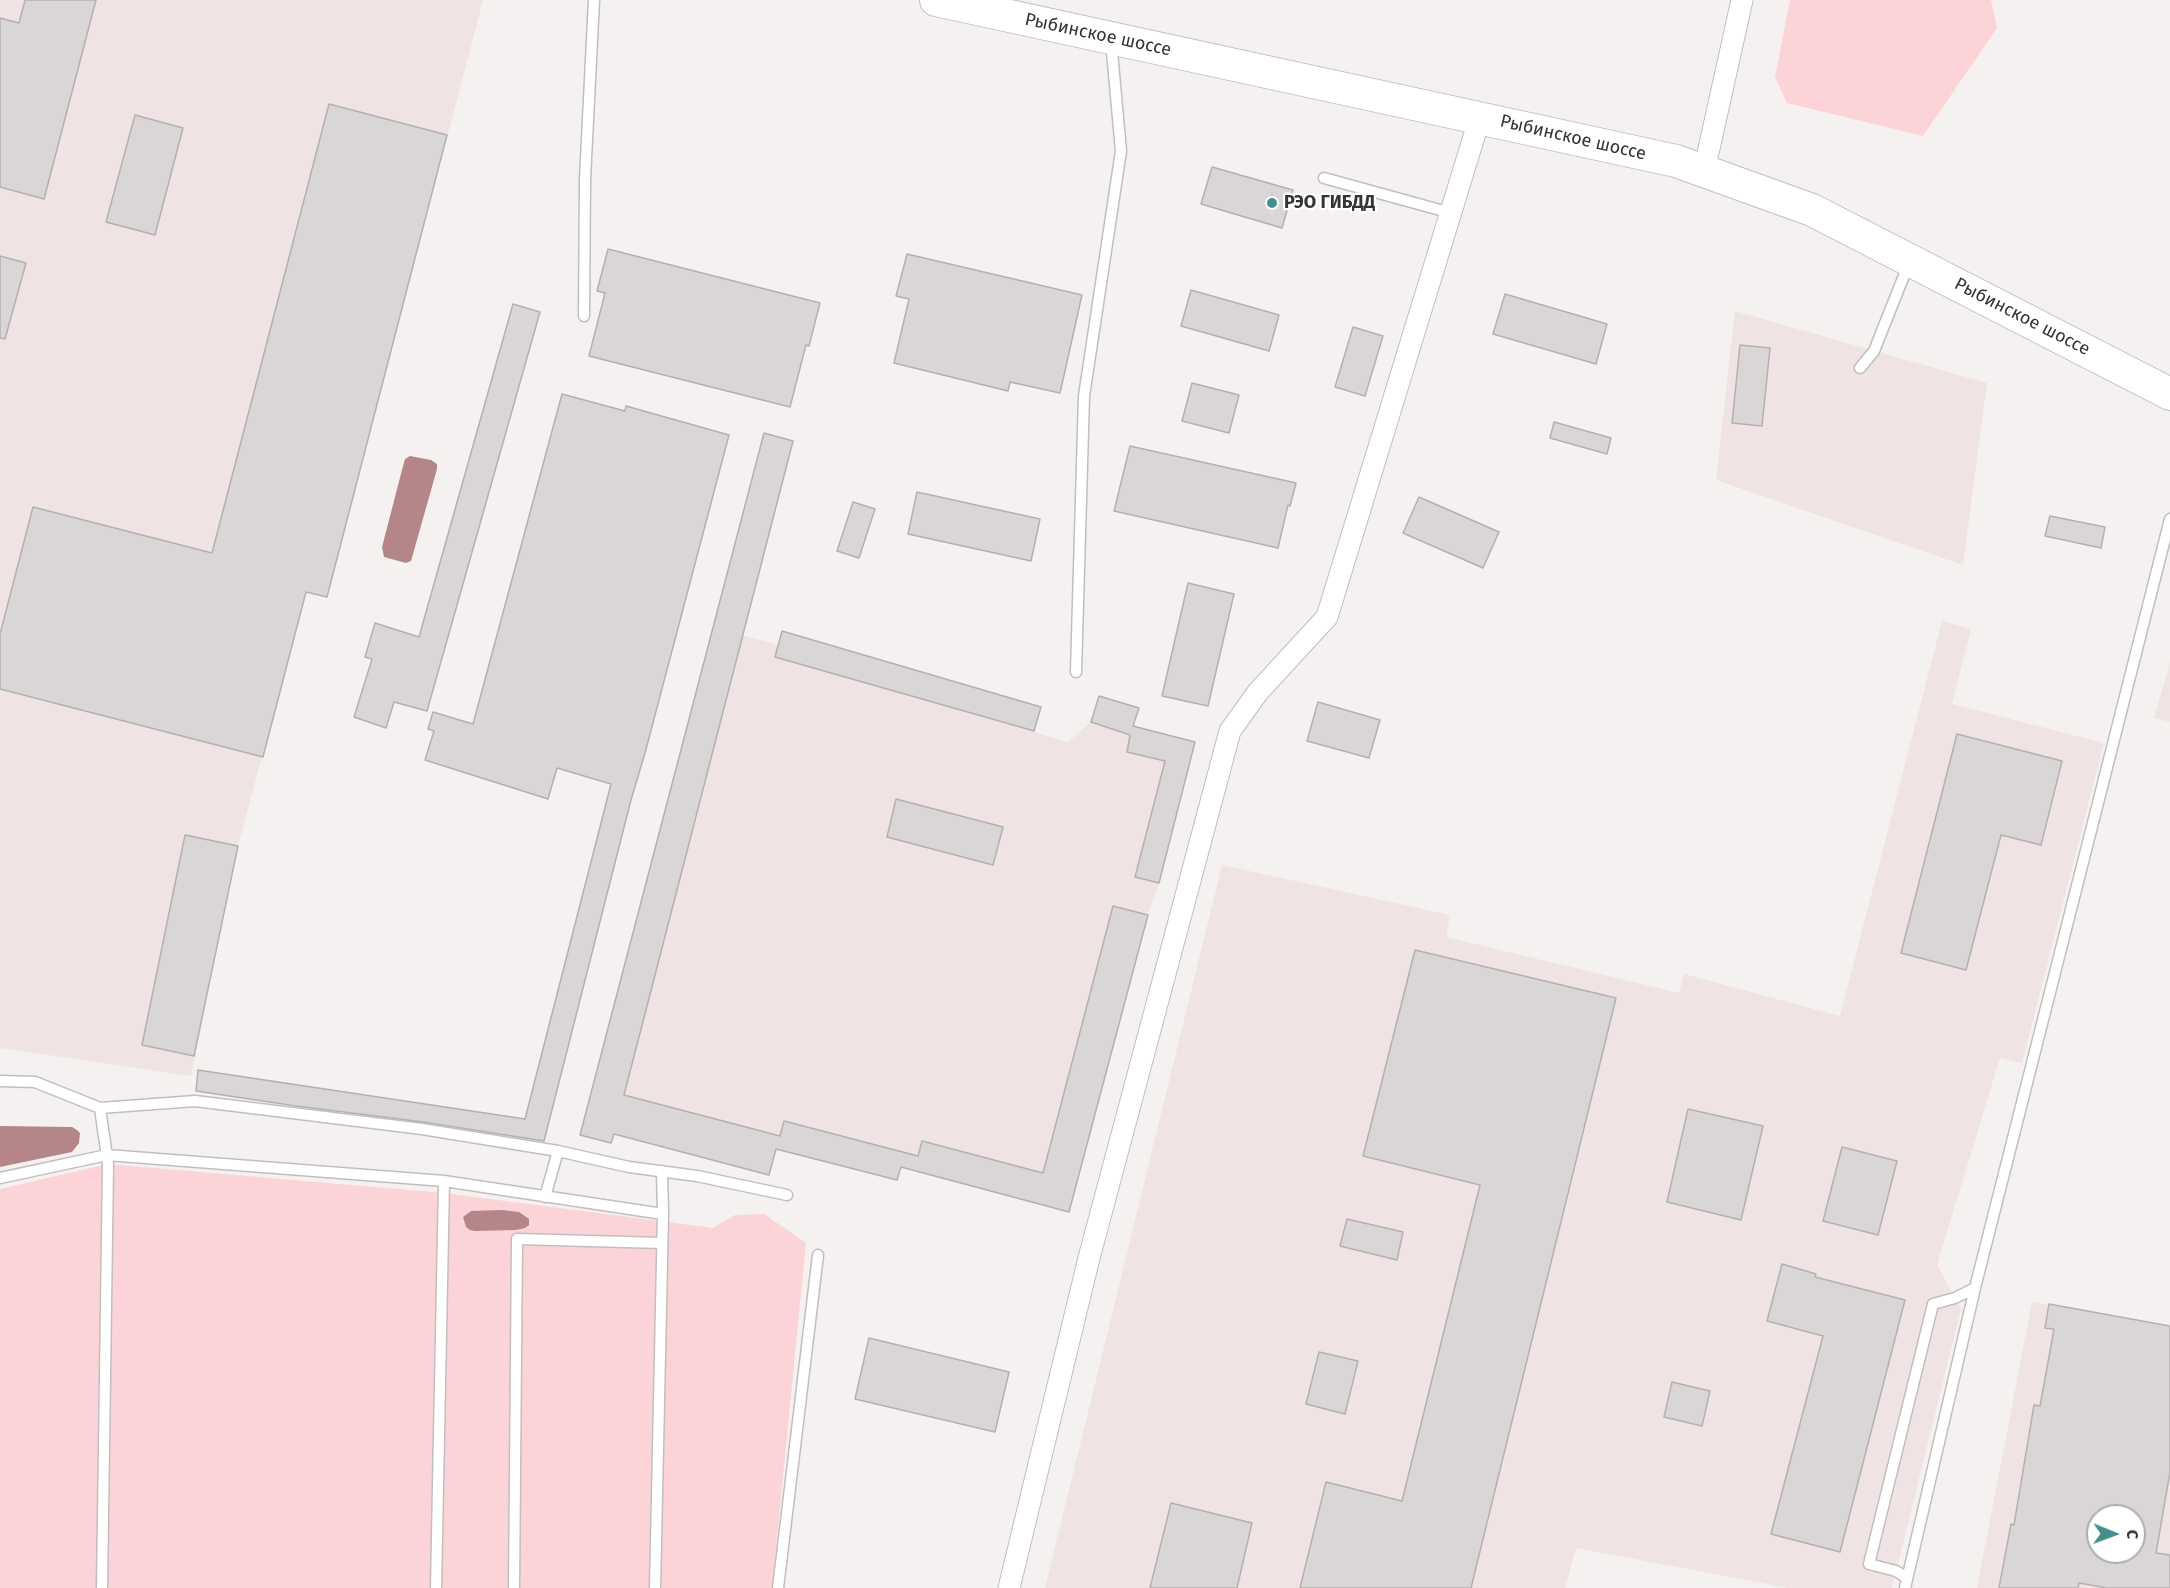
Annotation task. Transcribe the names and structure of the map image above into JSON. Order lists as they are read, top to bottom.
{
  "streets": {
    "main road": ["Рыбинское шоссе"]
  },
  "places": ["РЭО ГИБДД"],
  "north": "right"
}
